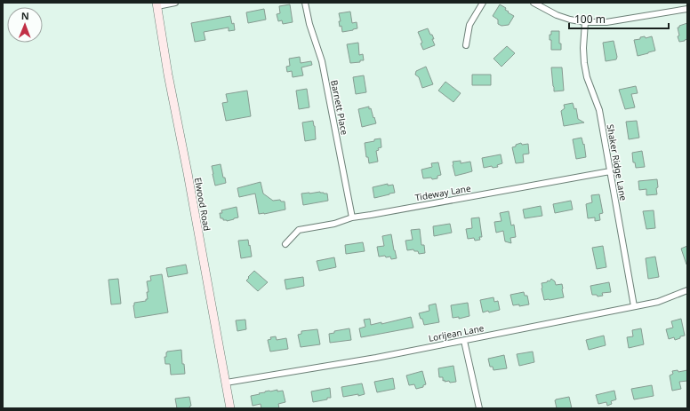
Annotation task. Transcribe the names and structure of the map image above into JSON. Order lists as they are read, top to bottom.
{
  "streets": {
    "main road": ["Elwood Road"],
    "street": [
      "Barnett Place",
      "Shaker Ridge Lane",
      "Tideway Lane",
      "Lorijean Lane"
    ]
  },
  "crossings": [
    ["Barnett Place", "Tideway Lane"],
    ["Shaker Ridge Lane", "Tideway Lane"],
    ["Shaker Ridge Lane", "Lorijean Lane"],
    ["Elwood Road", "Lorijean Lane"]
  ],
  "scale_bar": "100 m",
  "north": "top"
}
